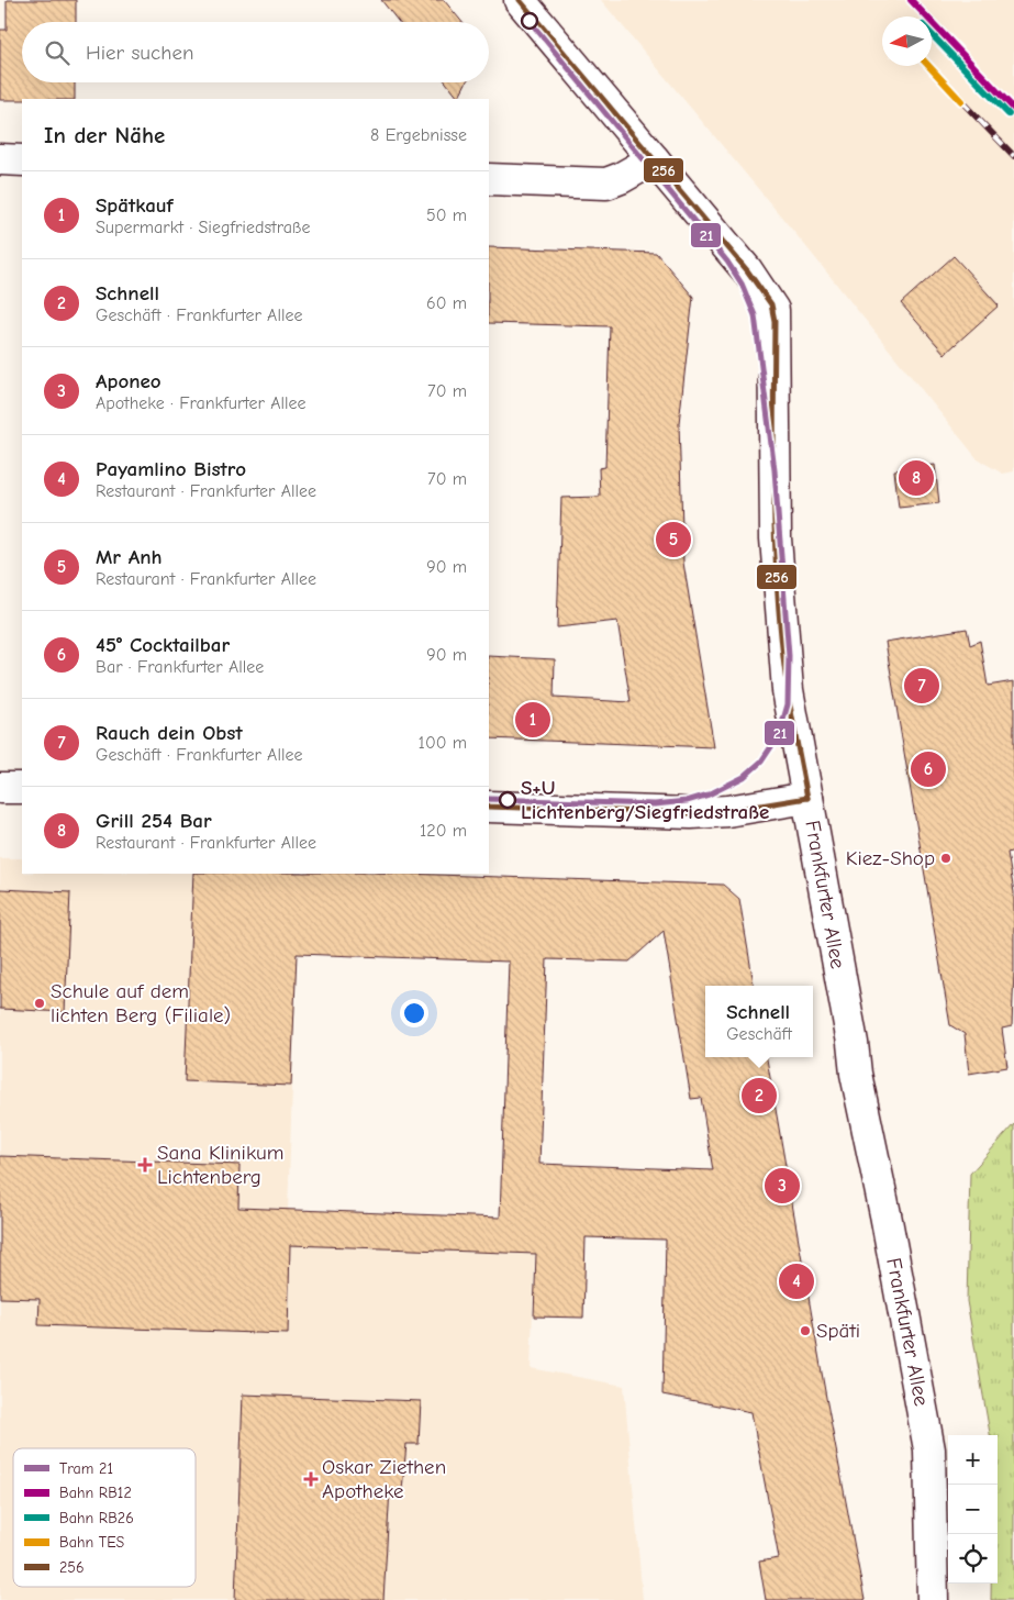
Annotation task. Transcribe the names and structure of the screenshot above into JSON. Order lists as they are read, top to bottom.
{
  "streets": {
    "street": ["Frankfurter Allee"]
  },
  "places": {
    "other": [
      "S+U Lichtenberg/Siegfriedstraße",
      "Kiez-Shop",
      "Schule auf dem lichten Berg (Filiale)",
      "Späti"
    ],
    "health": ["Sana Klinikum Lichtenberg", "Oskar Ziethen Apotheke"]
  },
  "lines": [
    "rail line RB12",
    "transit line 256",
    "tram line 21",
    "rail line RB26",
    "rail line TES"
  ],
  "legend": [
    "Tram 21",
    "Bahn RB12",
    "Bahn RB26",
    "Bahn TES",
    "256"
  ],
  "north": "left",
  "page": {
    "search": "Hier suchen",
    "heading": ["In der Nähe", "8 Ergebnisse"],
    "list": [
      {
        "mark": "1",
        "name": "Spätkauf",
        "note": "Supermarkt · Siegfriedstraße",
        "value": "50 m"
      },
      {
        "mark": "2",
        "name": "Schnell",
        "note": "Geschäft · Frankfurter Allee",
        "value": "60 m"
      },
      {
        "mark": "3",
        "name": "Aponeo",
        "note": "Apotheke · Frankfurter Allee",
        "value": "70 m"
      },
      {
        "mark": "4",
        "name": "Payamlino Bistro",
        "note": "Restaurant · Frankfurter Allee",
        "value": "70 m"
      },
      {
        "mark": "5",
        "name": "Mr Anh",
        "note": "Restaurant · Frankfurter Allee",
        "value": "90 m"
      },
      {
        "mark": "6",
        "name": "45° Cocktailbar",
        "note": "Bar · Frankfurter Allee",
        "value": "90 m"
      },
      {
        "mark": "7",
        "name": "Rauch dein Obst",
        "note": "Geschäft · Frankfurter Allee",
        "value": "100 m"
      },
      {
        "mark": "8",
        "name": "Grill 254 Bar",
        "note": "Restaurant · Frankfurter Allee",
        "value": "120 m"
      }
    ],
    "pins": [
      "8",
      "5",
      "7",
      "1",
      "6",
      "2",
      "3",
      "4"
    ],
    "popup": ["Schnell", "Geschäft"],
    "map_buttons": ["+", "−"]
  }
}
